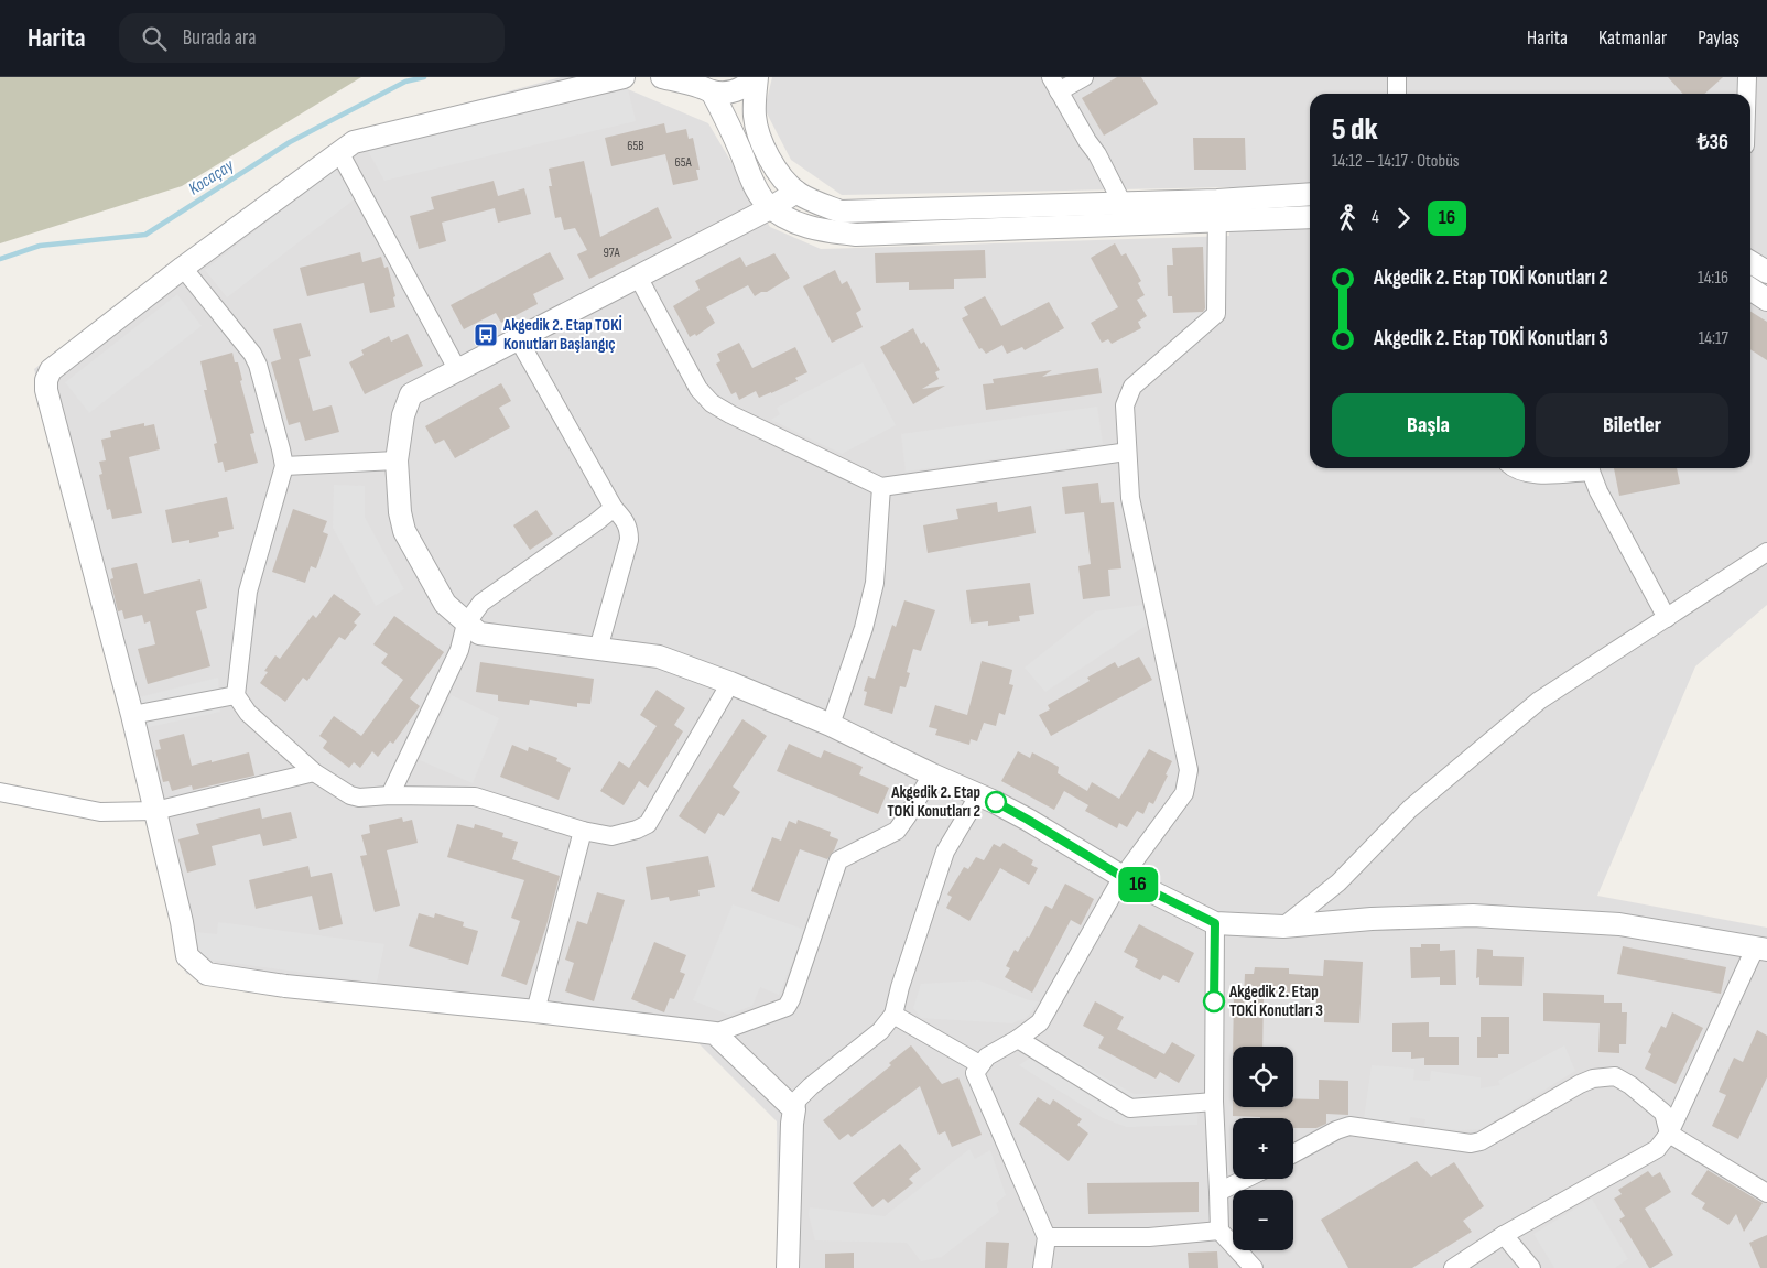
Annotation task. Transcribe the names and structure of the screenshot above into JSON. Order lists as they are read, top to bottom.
{
  "water": ["Kocaçay"],
  "places": {
    "bus stop": ["Akgedik 2. Etap TOKİ Konutları Başlangıç"],
    "other": ["Akgedik 2. Etap TOKİ Konutları 2", "Akgedik 2. Etap TOKİ Konutları 3"]
  },
  "lines": ["bus line 16"],
  "house_numbers": ["65B", "65A", "97A"],
  "page": {
    "header": "Harita",
    "search": "Burada ara",
    "nav": ["Harita", "Katmanlar", "Paylaş"],
    "on_map": "16",
    "heading": ["5 dk", "14:12 – 14:17 · Otobüs", "₺36"],
    "legs": ["4", "16"],
    "list": [
      {
        "name": "Akgedik 2. Etap TOKİ Konutları 2",
        "value": "14:16"
      },
      {
        "name": "Akgedik 2. Etap TOKİ Konutları 3",
        "value": "14:17"
      }
    ],
    "buttons": ["Başla", "Biletler"],
    "map_buttons": ["+", "−"]
  }
}
